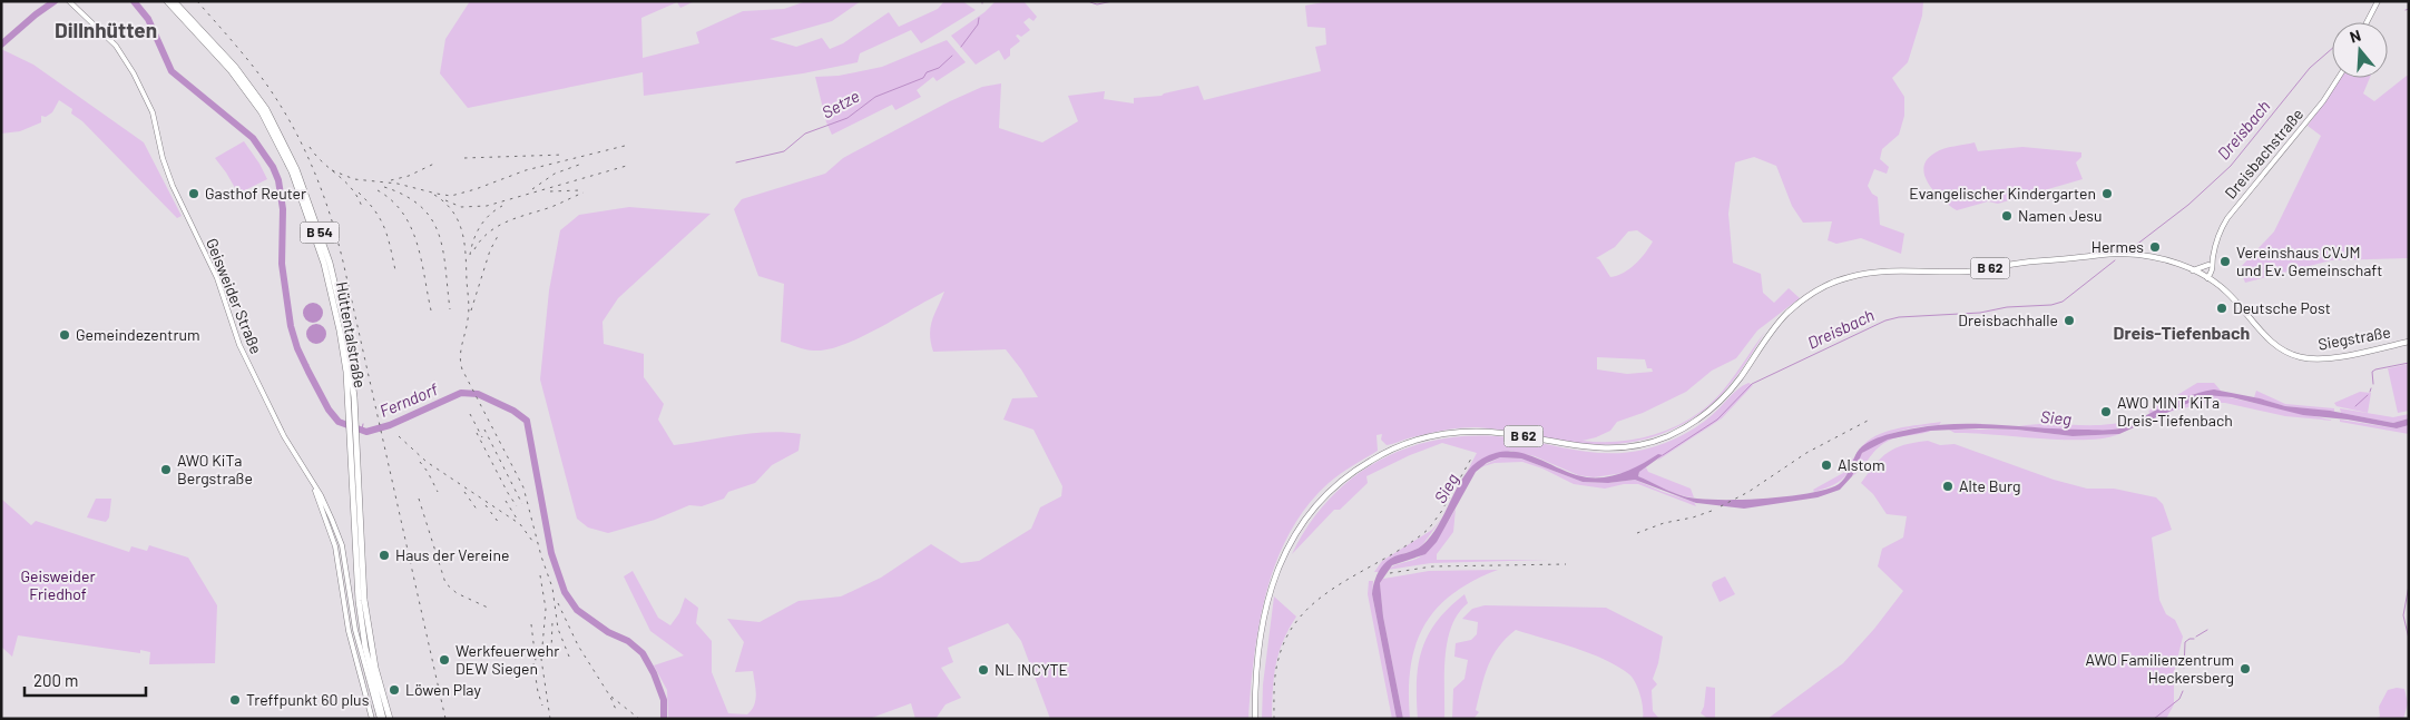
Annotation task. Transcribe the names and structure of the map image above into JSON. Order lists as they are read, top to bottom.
{
  "streets": {
    "highway": ["B 54", "Hüttentalstraße"],
    "main road": [
      "Dreisbachstraße",
      "B 62",
      "Geisweider Straße",
      "Siegstraße"
    ]
  },
  "crossings": [
    ["Dreisbachstraße", "Siegstraße"],
    ["Geisweider Straße", "Hüttentalstraße"]
  ],
  "districts": ["Dillnhütten", "Dreis-Tiefenbach"],
  "water": [
    "Setze",
    "Dreisbach",
    "Ferndorf",
    "Sieg"
  ],
  "parks": ["Geisweider Friedhof"],
  "places": [
    "Gasthof Reuter",
    "Evangelischer Kindergarten",
    "Namen Jesu",
    "Hermes",
    "Vereinshaus CVJM und Ev. Gemeinschaft",
    "Deutsche Post",
    "Dreisbachhalle",
    "Gemeindezentrum",
    "AWO MINT KiTa Dreis-Tiefenbach",
    "Alstom",
    "AWO KiTa Bergstraße",
    "Alte Burg",
    "Haus der Vereine",
    "Werkfeuerwehr DEW Siegen",
    "AWO Familienzentrum Heckersberg",
    "NL INCYTE",
    "Löwen Play",
    "Treffpunkt 60 plus"
  ],
  "scale_bar": "200 m",
  "north": "top"
}
